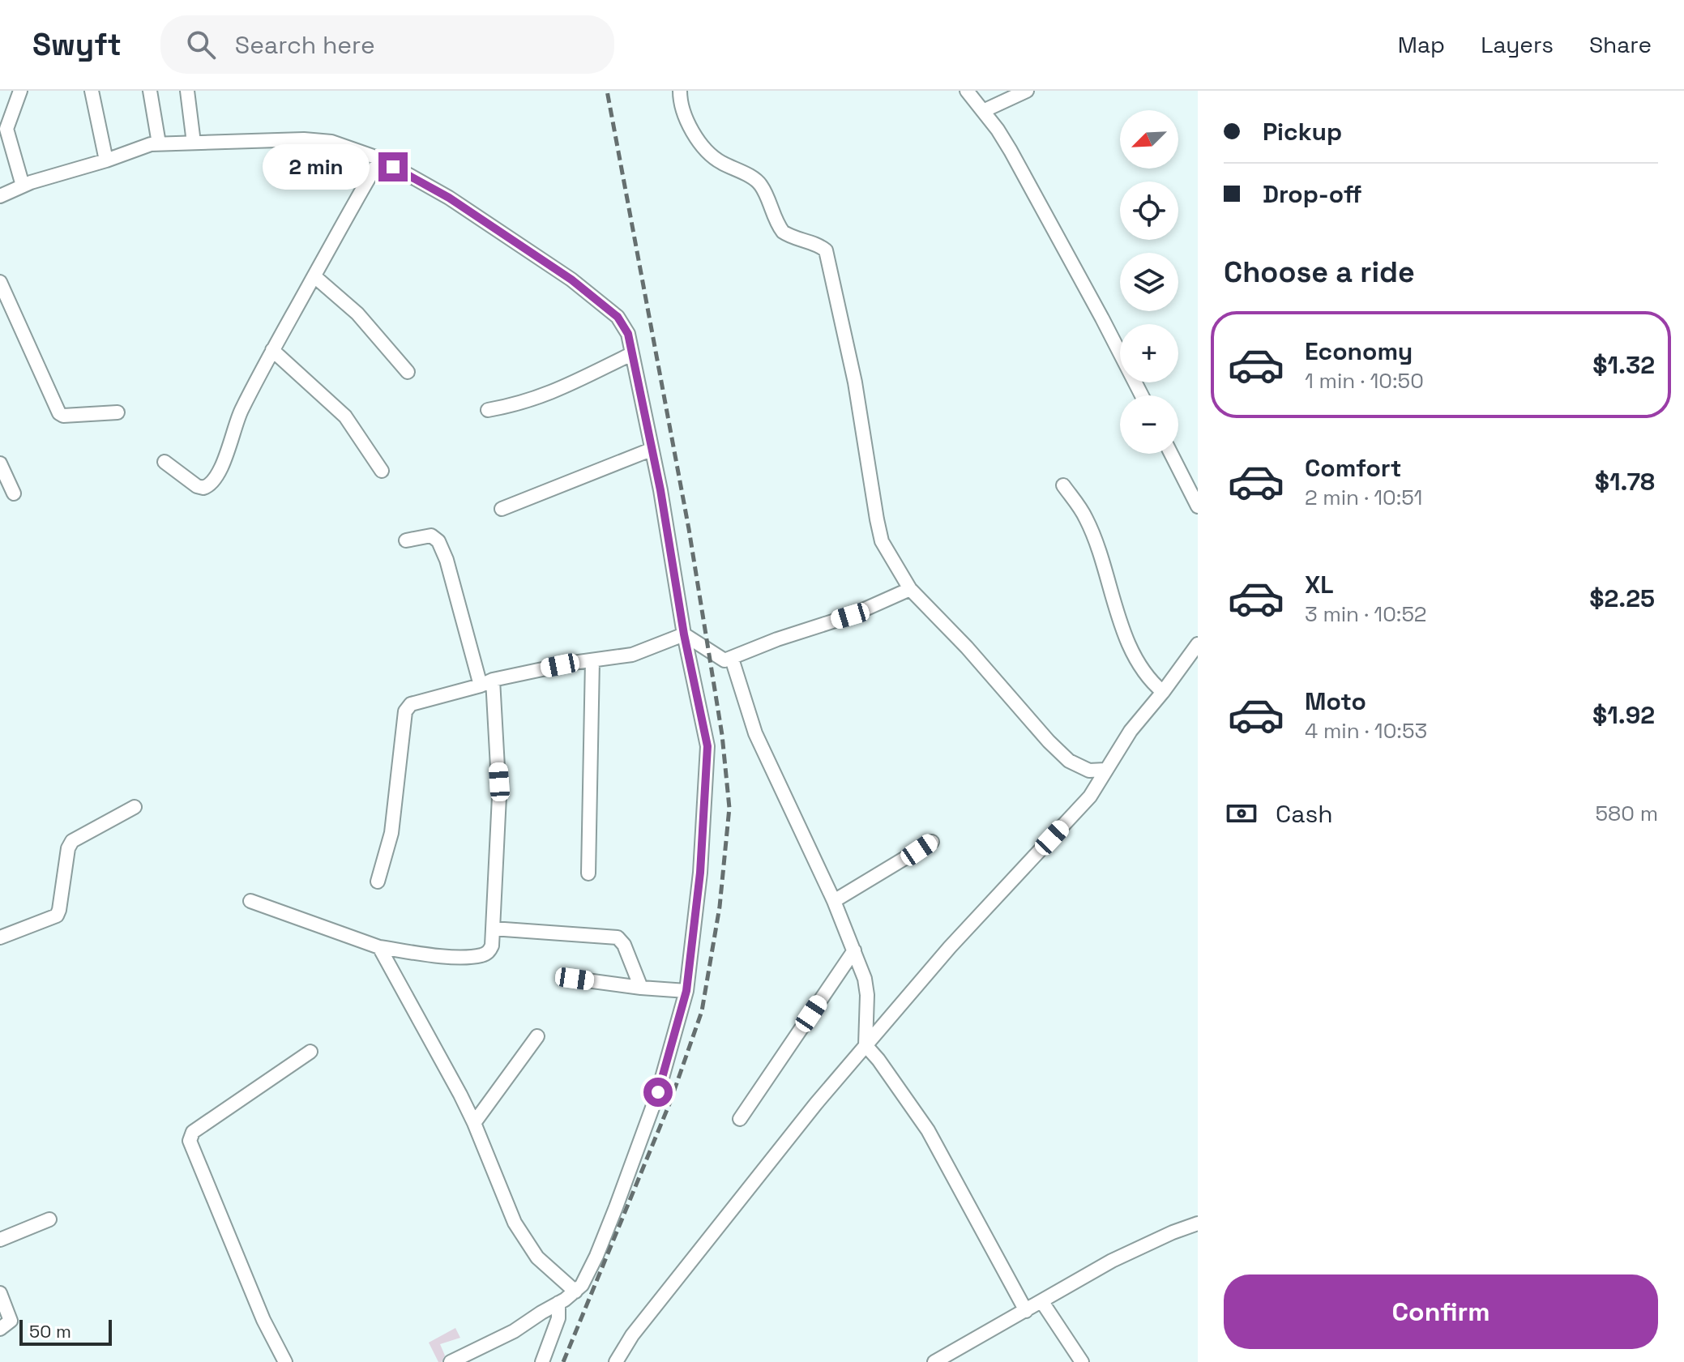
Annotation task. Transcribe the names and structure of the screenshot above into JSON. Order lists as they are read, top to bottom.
{
  "scale_bar": "50 m",
  "north": "bottom left",
  "page": {
    "header": "Swyft",
    "search": "Search here",
    "nav": ["Map", "Layers", "Share"],
    "banner": ["Pickup", "Drop-off"],
    "map_buttons": ["+", "−"],
    "bubble": "2 min",
    "heading": "Choose a ride",
    "list": [
      {
        "name": "Economy",
        "note": "1 min · 10:50",
        "value": "$1.32"
      },
      {
        "name": "Comfort",
        "note": "2 min · 10:51",
        "value": "$1.78"
      },
      {
        "name": "XL",
        "note": "3 min · 10:52",
        "value": "$2.25"
      },
      {
        "name": "Moto",
        "note": "4 min · 10:53",
        "value": "$1.92"
      }
    ],
    "pay": ["Cash", "580 m"],
    "buttons": "Confirm",
    "scale": "50 m"
  }
}
